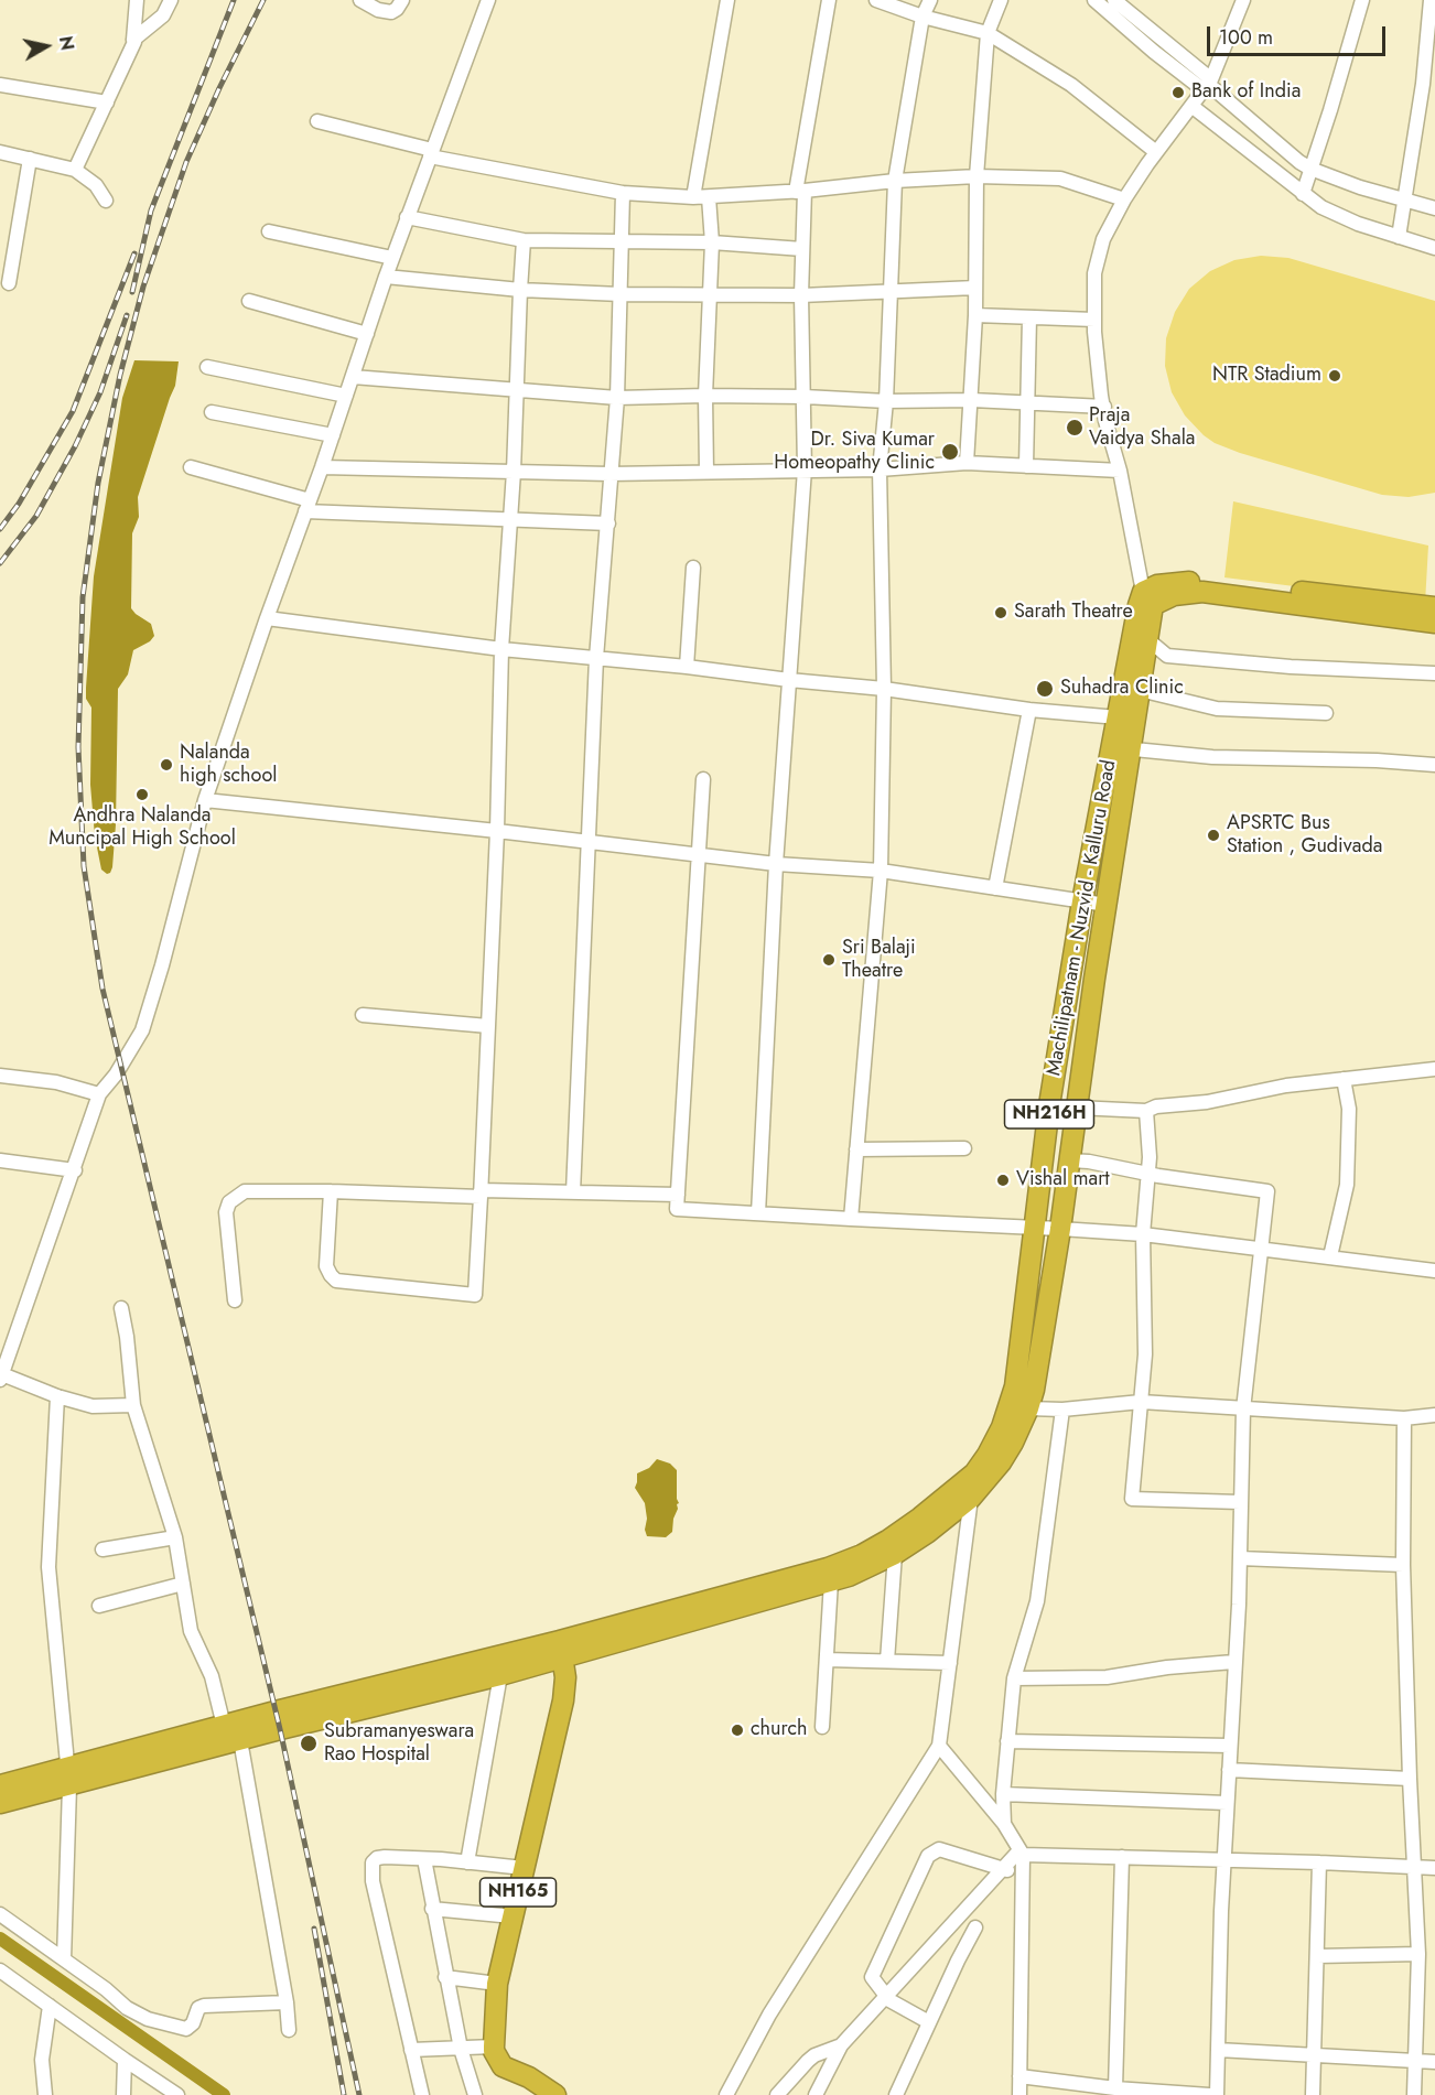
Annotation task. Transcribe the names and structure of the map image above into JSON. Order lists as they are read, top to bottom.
{
  "streets": {
    "highway": ["Machilipatnam - Nuzvid - Kalluru Road", "NH216H", "NH165"]
  },
  "crossings": [
    ["Machilipatnam - Nuzvid - Kalluru Road", "NH165"]
  ],
  "places": [
    "Bank of India",
    "NTR Stadium",
    "Praja Vaidya Shala",
    "Dr. Siva Kumar Homeopathy Clinic",
    "Sarath Theatre",
    "Suhadra Clinic",
    "Nalanda high school",
    "Andhra Nalanda Muncipal High School",
    "APSRTC Bus Station , Gudivada",
    "Sri Balaji Theatre",
    "Vishal mart",
    "church",
    "Subramanyeswara Rao Hospital"
  ],
  "scale_bar": "100 m",
  "north": "right"
}
